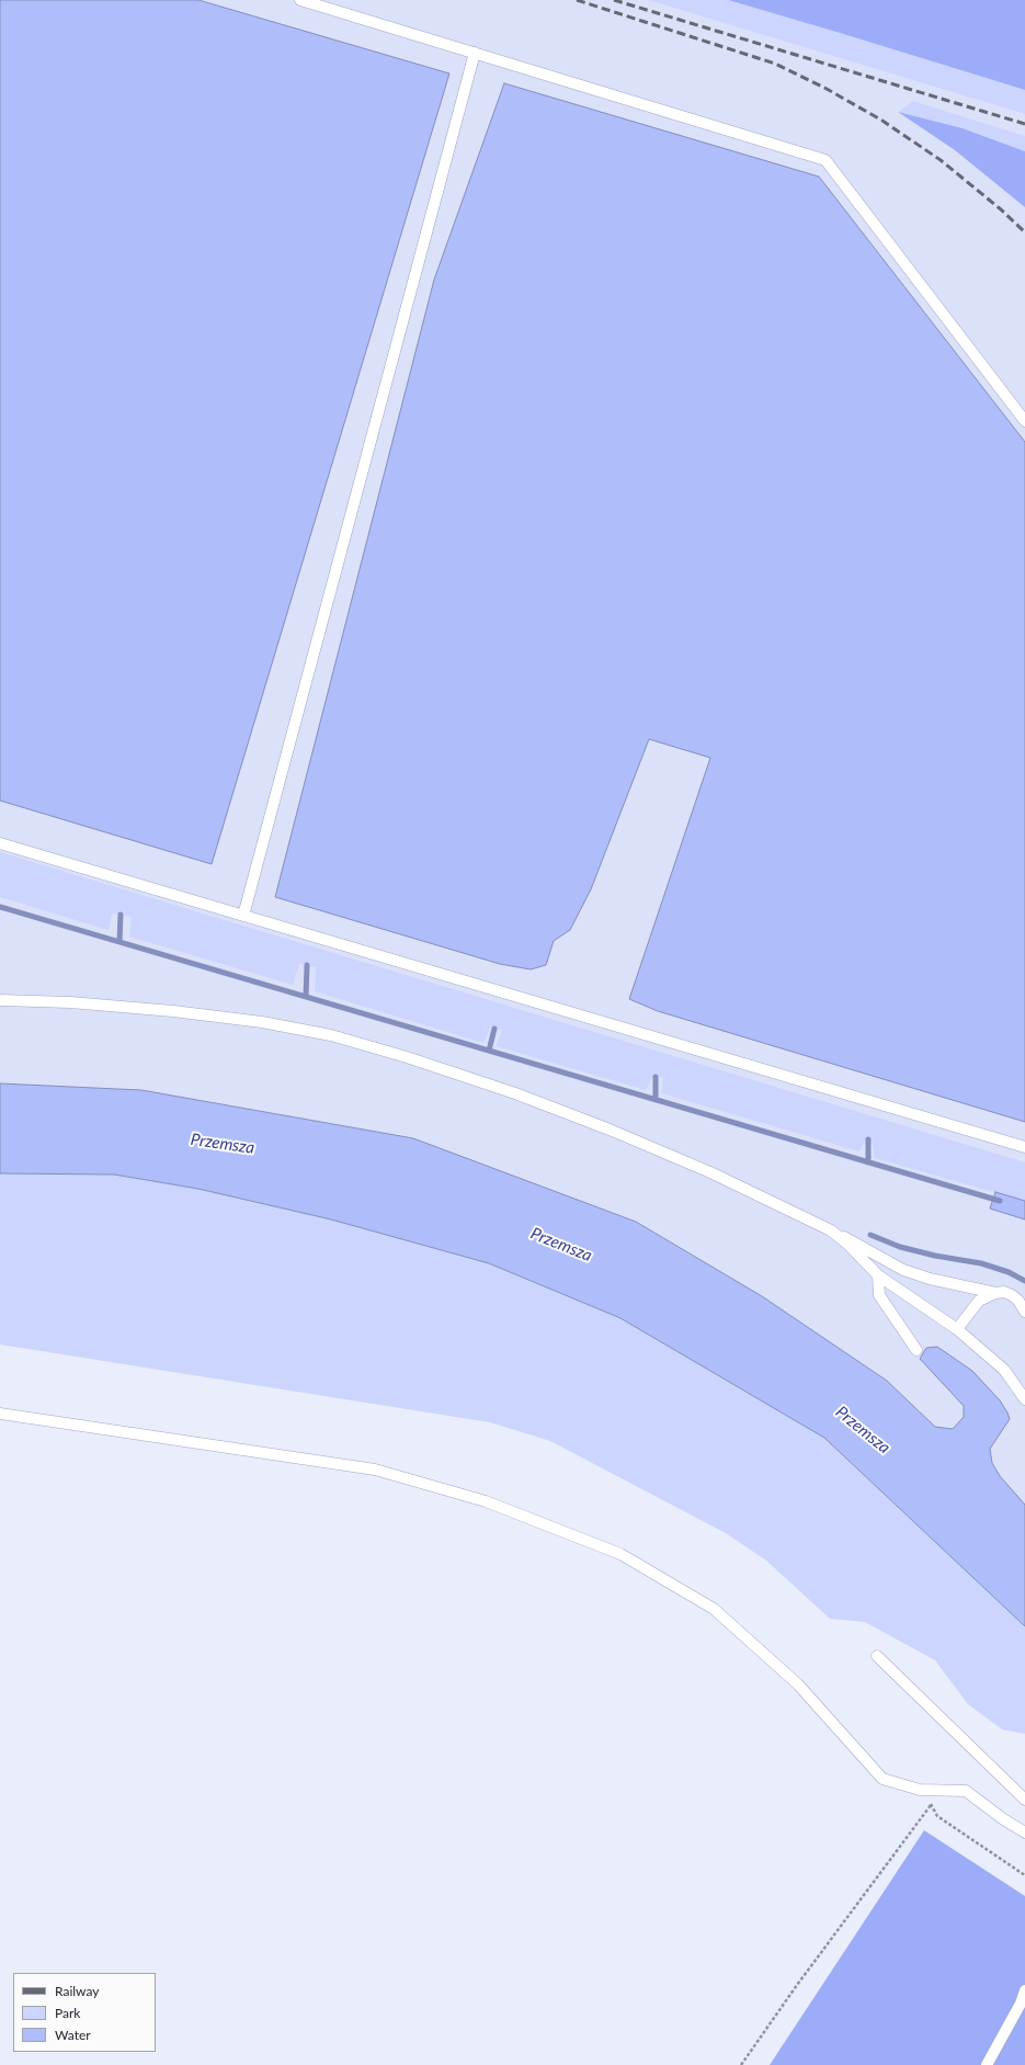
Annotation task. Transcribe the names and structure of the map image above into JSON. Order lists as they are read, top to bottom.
{
  "water": ["Przemsza"],
  "legend": ["Railway", "Park", "Water"]
}
